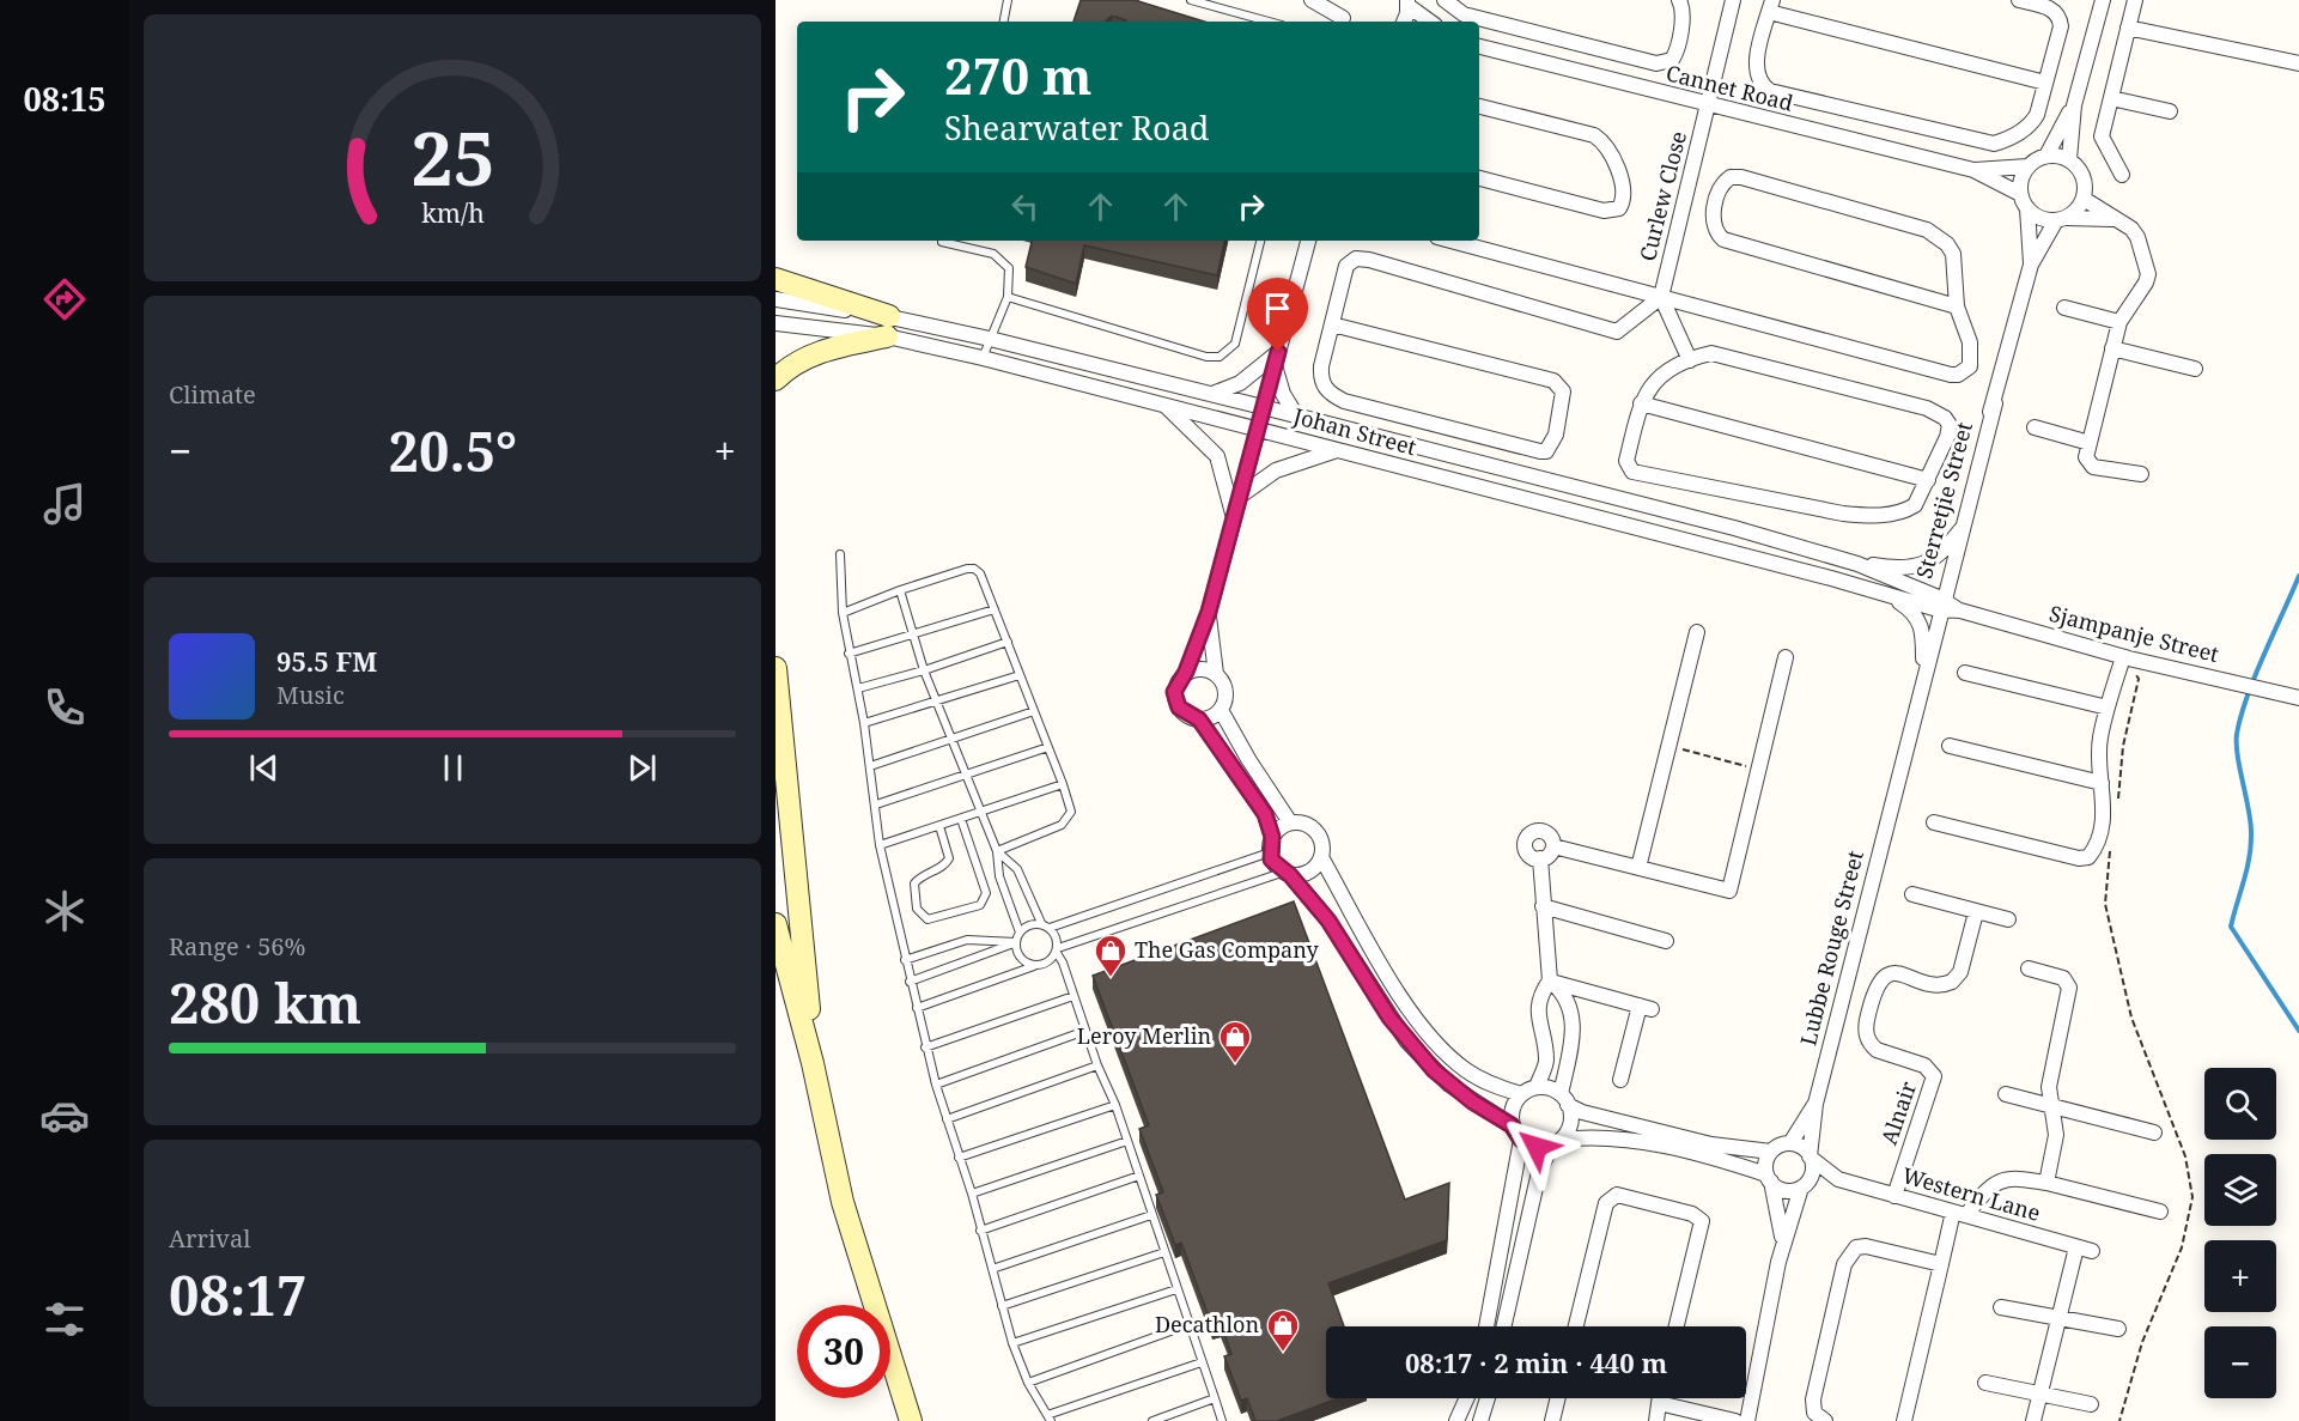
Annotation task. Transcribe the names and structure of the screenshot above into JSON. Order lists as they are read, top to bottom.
{
  "streets": {
    "street": [
      "Cannet Road",
      "Curlew Close",
      "Johan Street",
      "Sterretjie Street",
      "Sjampanje Street",
      "Lubbe Rouge Street",
      "Alnair",
      "Western Lane"
    ]
  },
  "crossings": [
    ["Cannet Road", "Curlew Close"],
    ["Cannet Road", "Sterretjie Street"],
    ["Johan Street", "Sterretjie Street"],
    ["Johan Street", "Sjampanje Street"],
    ["Johan Street", "Lubbe Rouge Street"],
    ["Sterretjie Street", "Sjampanje Street"],
    ["Sterretjie Street", "Lubbe Rouge Street"],
    ["Sjampanje Street", "Lubbe Rouge Street"],
    ["Lubbe Rouge Street", "Western Lane"],
    ["Alnair", "Western Lane"]
  ],
  "places": {
    "shop": ["The Gas Company", "Leroy Merlin", "Decathlon"]
  },
  "page": {
    "tabs": "08:15",
    "turn": ["270 m", "Shearwater Road"],
    "tile": [
      "Climate",
      ["Range · 56%", "280 km"],
      ["Arrival", "08:17"]
    ],
    "heat": ["−", "20.5°", "+"],
    "song": ["95.5 FM", "Music"],
    "map_buttons": ["+", "−"],
    "limit": "30",
    "trip": "08:17 · 2 min · 440 m",
    "gauge": ["25", "km/h"]
  }
}
